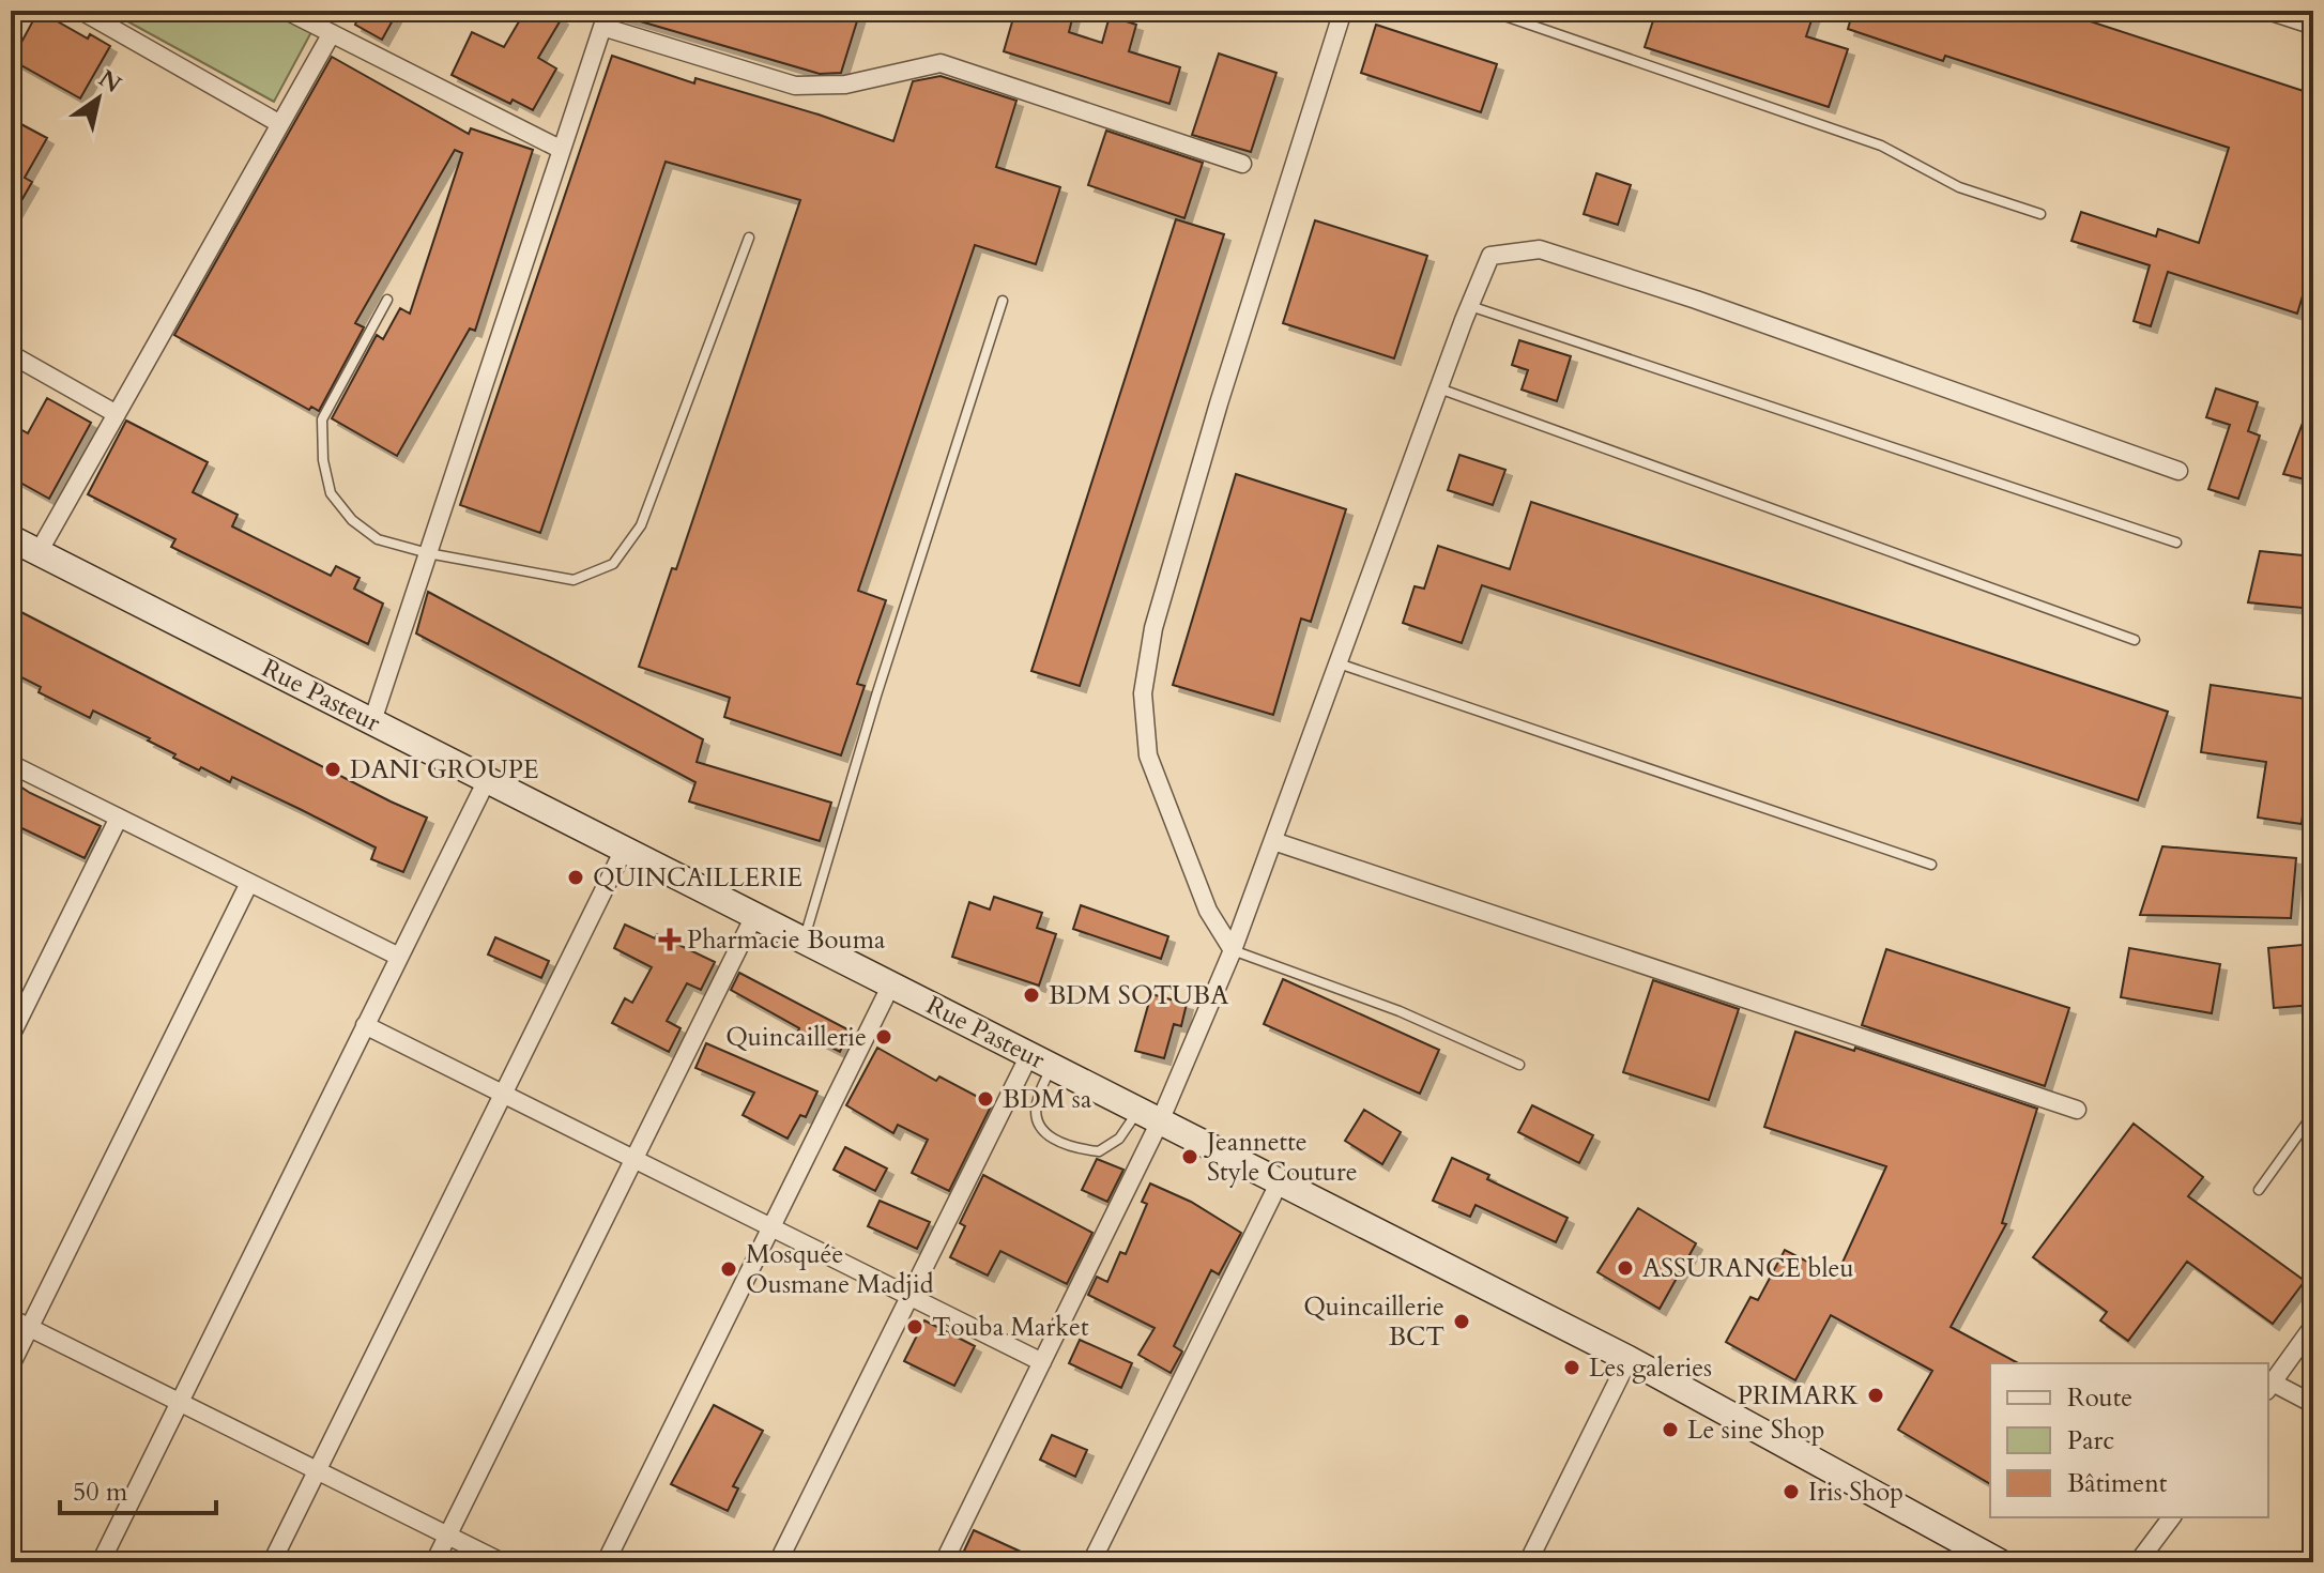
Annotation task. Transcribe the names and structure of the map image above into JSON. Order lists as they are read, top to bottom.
{
  "streets": {
    "main road": ["Rue Pasteur"]
  },
  "places": {
    "other": [
      "DANI GROUPE",
      "QUINCAILLERIE",
      "BDM SOTUBA",
      "Quincaillerie",
      "BDM sa",
      "Jeannette Style Couture",
      "ASSURANCE bleu",
      "Mosquée Ousmane Madjid",
      "Quincaillerie BCT",
      "Touba Market",
      "Les galeries",
      "PRIMARK",
      "Le sine Shop",
      "Iris Shop"
    ],
    "health": ["Pharmacie Bouma"]
  },
  "legend": ["Route", "Parc", "Bâtiment"],
  "scale_bar": "50 m",
  "north": "top right"
}
